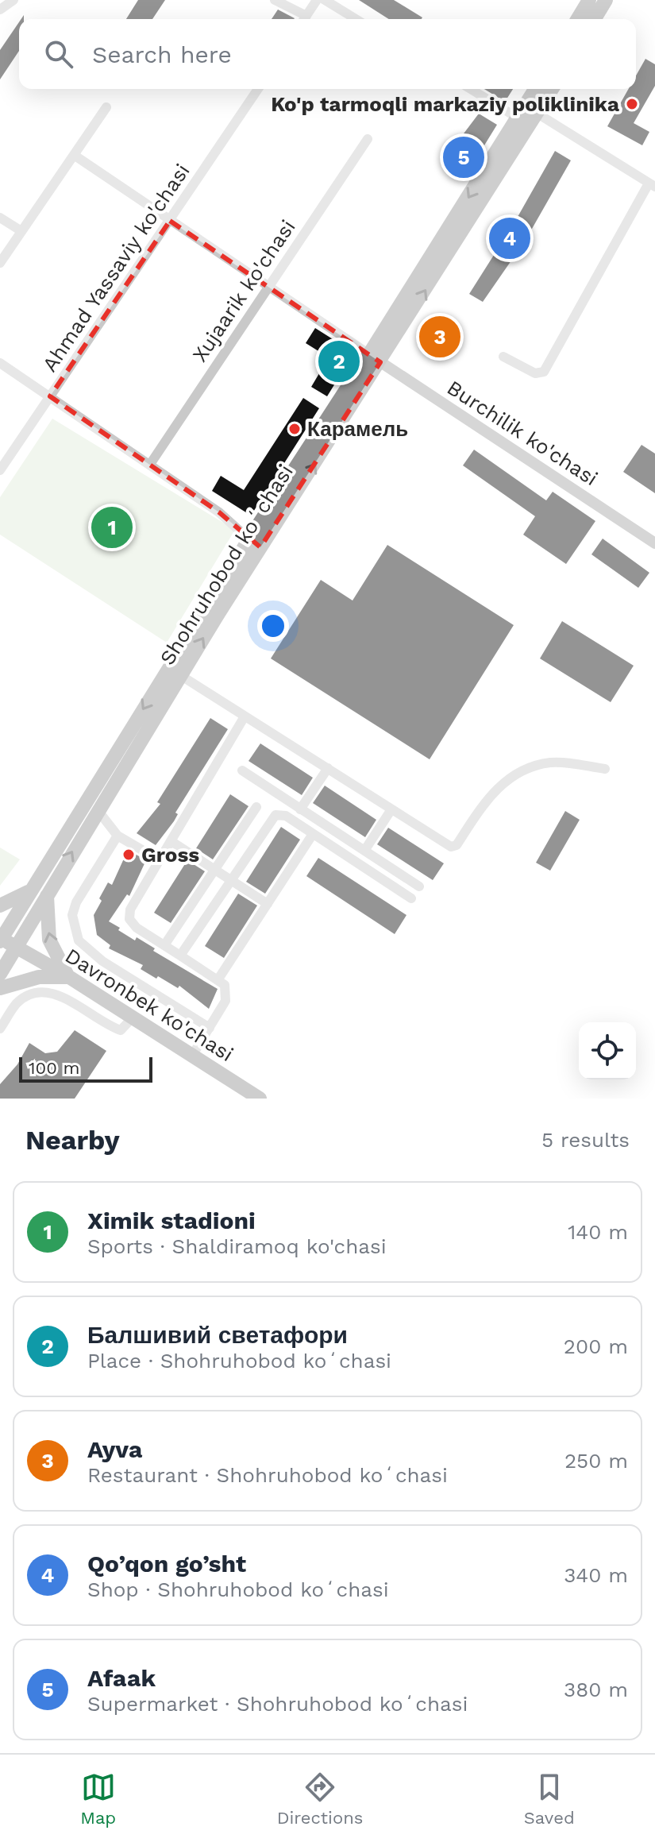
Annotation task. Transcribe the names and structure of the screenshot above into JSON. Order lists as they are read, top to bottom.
{
  "streets": {
    "highway": ["Shohruhobod koʻchasi", "Davronbek ko'chasi"],
    "main road": ["Burchilik ko'chasi"],
    "street": ["Ahmad Yassaviy ko'chasi", "Xujaarik ko'chasi"]
  },
  "crossings": [
    ["Burchilik ko'chasi", "Shohruhobod koʻchasi"],
    ["Shohruhobod koʻchasi", "Davronbek ko'chasi"]
  ],
  "places": ["Ko'p tarmoqli markaziy poliklinika", "Карамель", "Gross"],
  "scale_bar": "100 m",
  "page": {
    "search": "Search here",
    "pins": [
      "5",
      "4",
      "3",
      "2",
      "1"
    ],
    "scale": "100 m",
    "heading": ["Nearby", "5 results"],
    "list": [
      {
        "mark": "1",
        "name": "Ximik stadioni",
        "note": "Sports · Shaldiramoq ko'chasi",
        "value": "140 m"
      },
      {
        "mark": "2",
        "name": "Балшивий светафори",
        "note": "Place · Shohruhobod koʻchasi",
        "value": "200 m"
      },
      {
        "mark": "3",
        "name": "Ayva",
        "note": "Restaurant · Shohruhobod koʻchasi",
        "value": "250 m"
      },
      {
        "mark": "4",
        "name": "Qo’qon go’sht",
        "note": "Shop · Shohruhobod koʻchasi",
        "value": "340 m"
      },
      {
        "mark": "5",
        "name": "Afaak",
        "note": "Supermarket · Shohruhobod koʻchasi",
        "value": "380 m"
      }
    ],
    "nav": ["Map", "Directions", "Saved"]
  }
}
